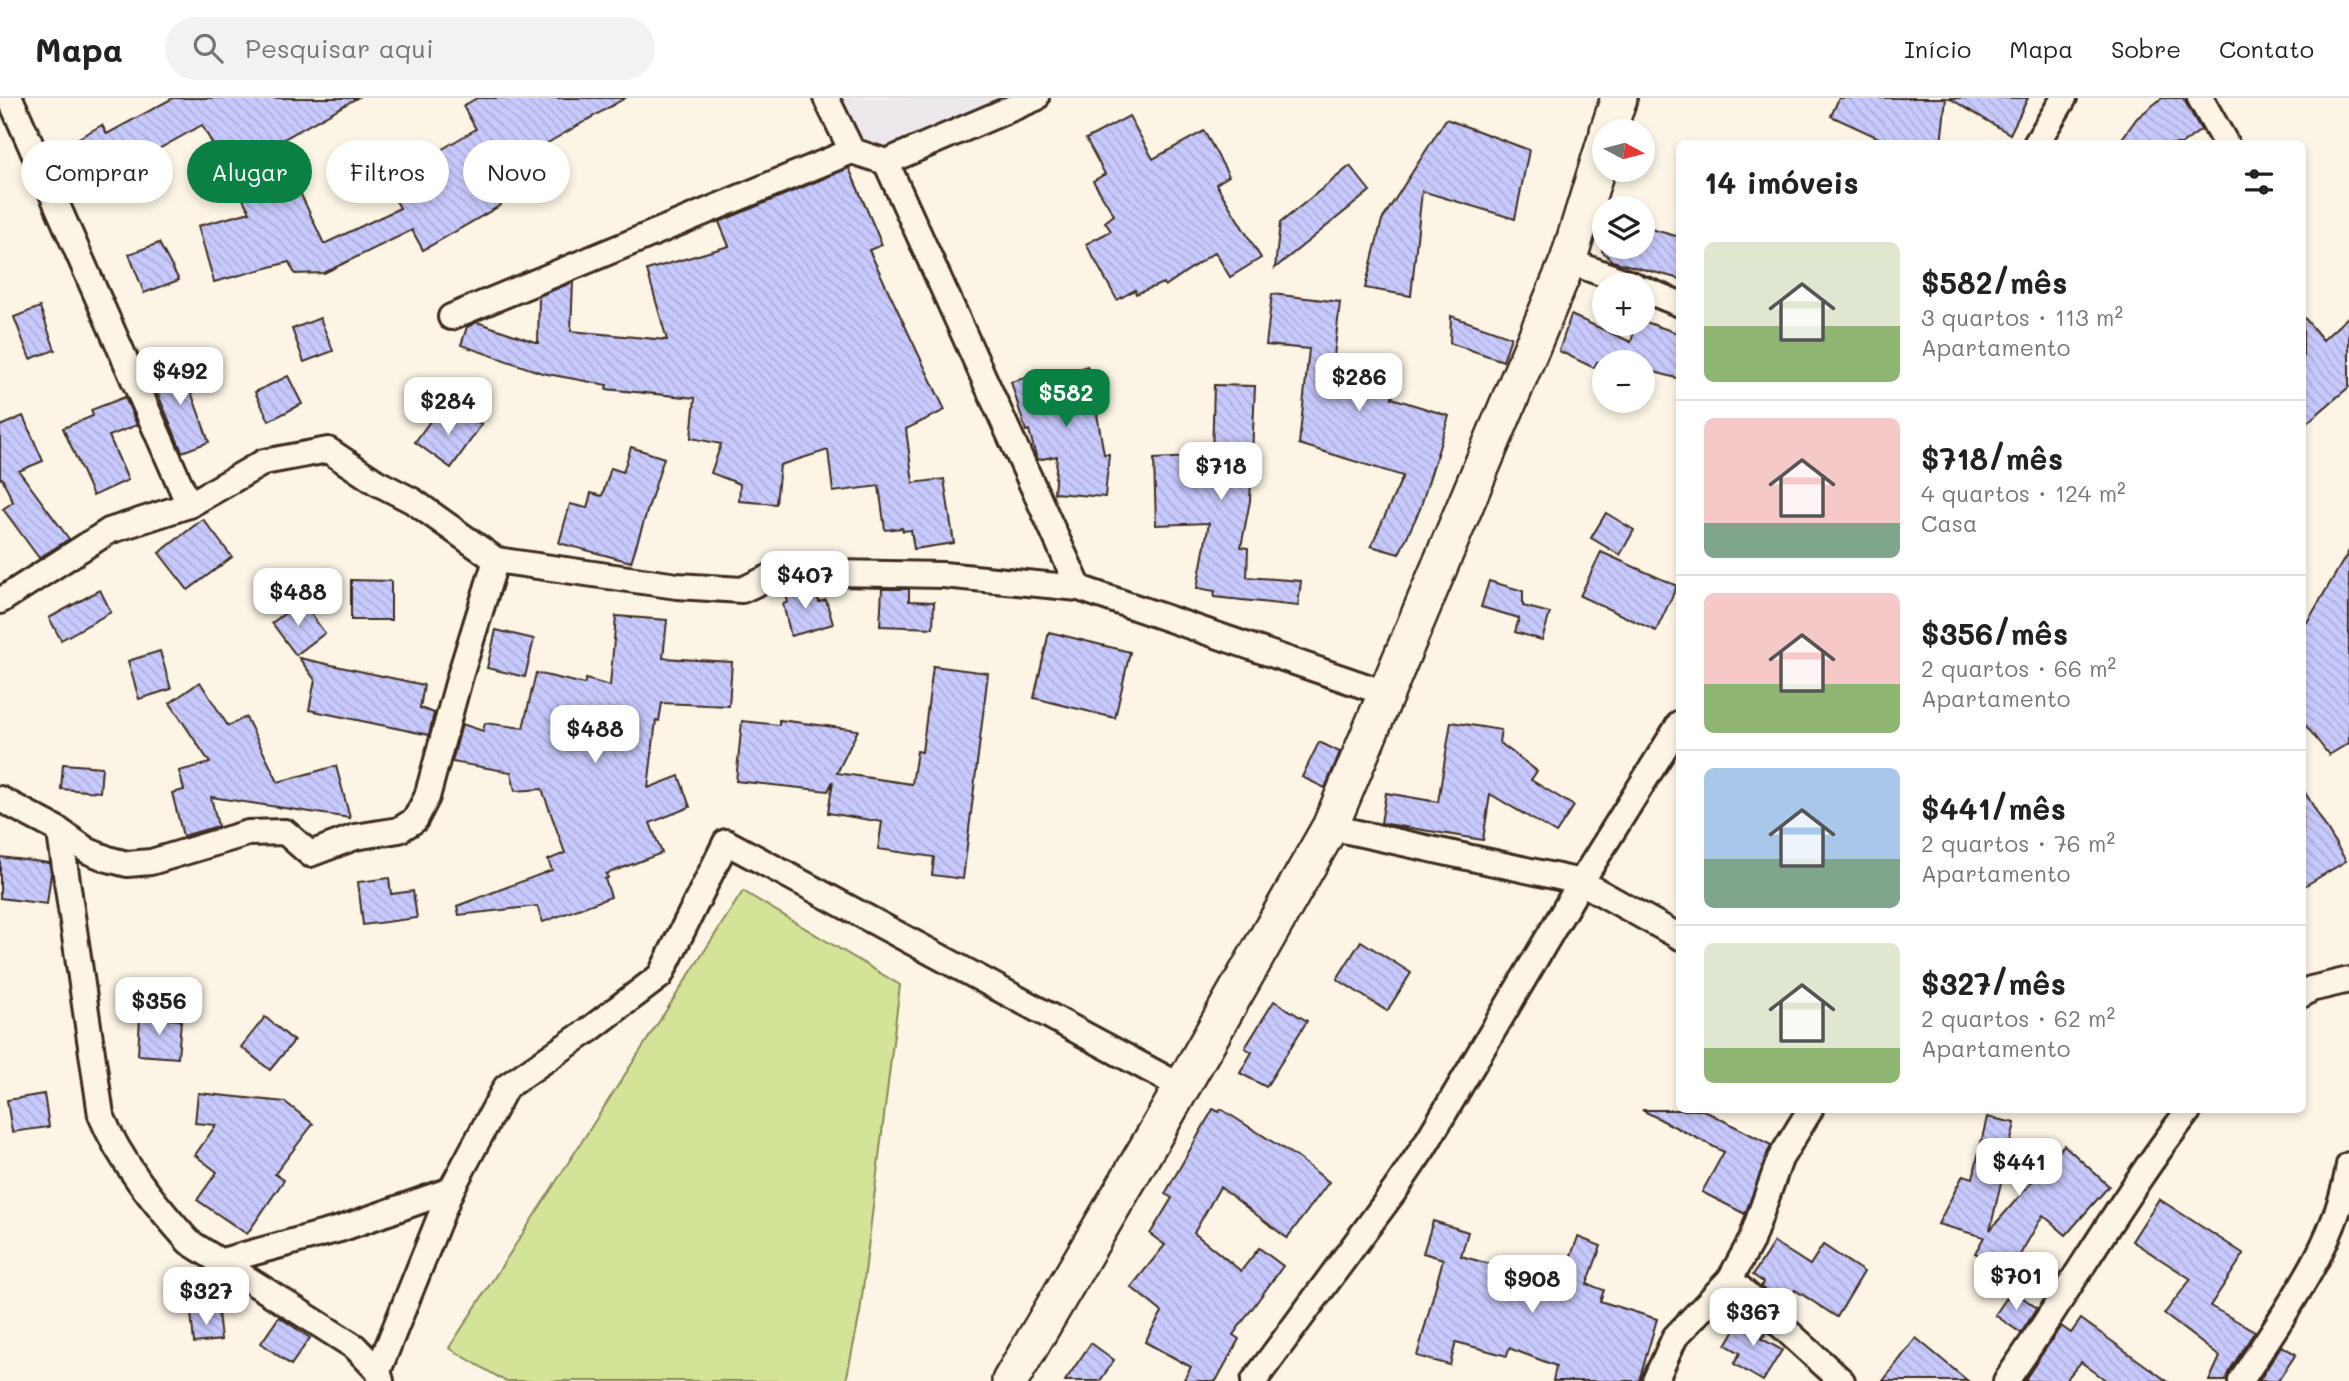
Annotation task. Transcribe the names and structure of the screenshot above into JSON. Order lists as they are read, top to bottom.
{
  "north": "right",
  "page": {
    "header": "Mapa",
    "search": "Pesquisar aqui",
    "nav": [
      "Início",
      "Mapa",
      "Sobre",
      "Contato"
    ],
    "map_buttons": ["+", "−"],
    "chip": [
      "Comprar",
      "Alugar",
      "Filtros",
      "Novo"
    ],
    "heading": "14 imóveis",
    "list": [
      {
        "name": "$582/mês",
        "note": "3 quartos · 113 m² · Apartamento"
      },
      {
        "name": "$718/mês",
        "note": "4 quartos · 124 m² · Casa"
      },
      {
        "name": "$356/mês",
        "note": "2 quartos · 66 m² · Apartamento"
      },
      {
        "name": "$441/mês",
        "note": "2 quartos · 76 m² · Apartamento"
      },
      {
        "name": "$327/mês",
        "note": "2 quartos · 62 m² · Apartamento"
      }
    ],
    "price": [
      "$492",
      "$286",
      "$582",
      "$284",
      "$718",
      "$407",
      "$488",
      "$488",
      "$356",
      "$441",
      "$701",
      "$908",
      "$327",
      "$367"
    ]
  }
}
